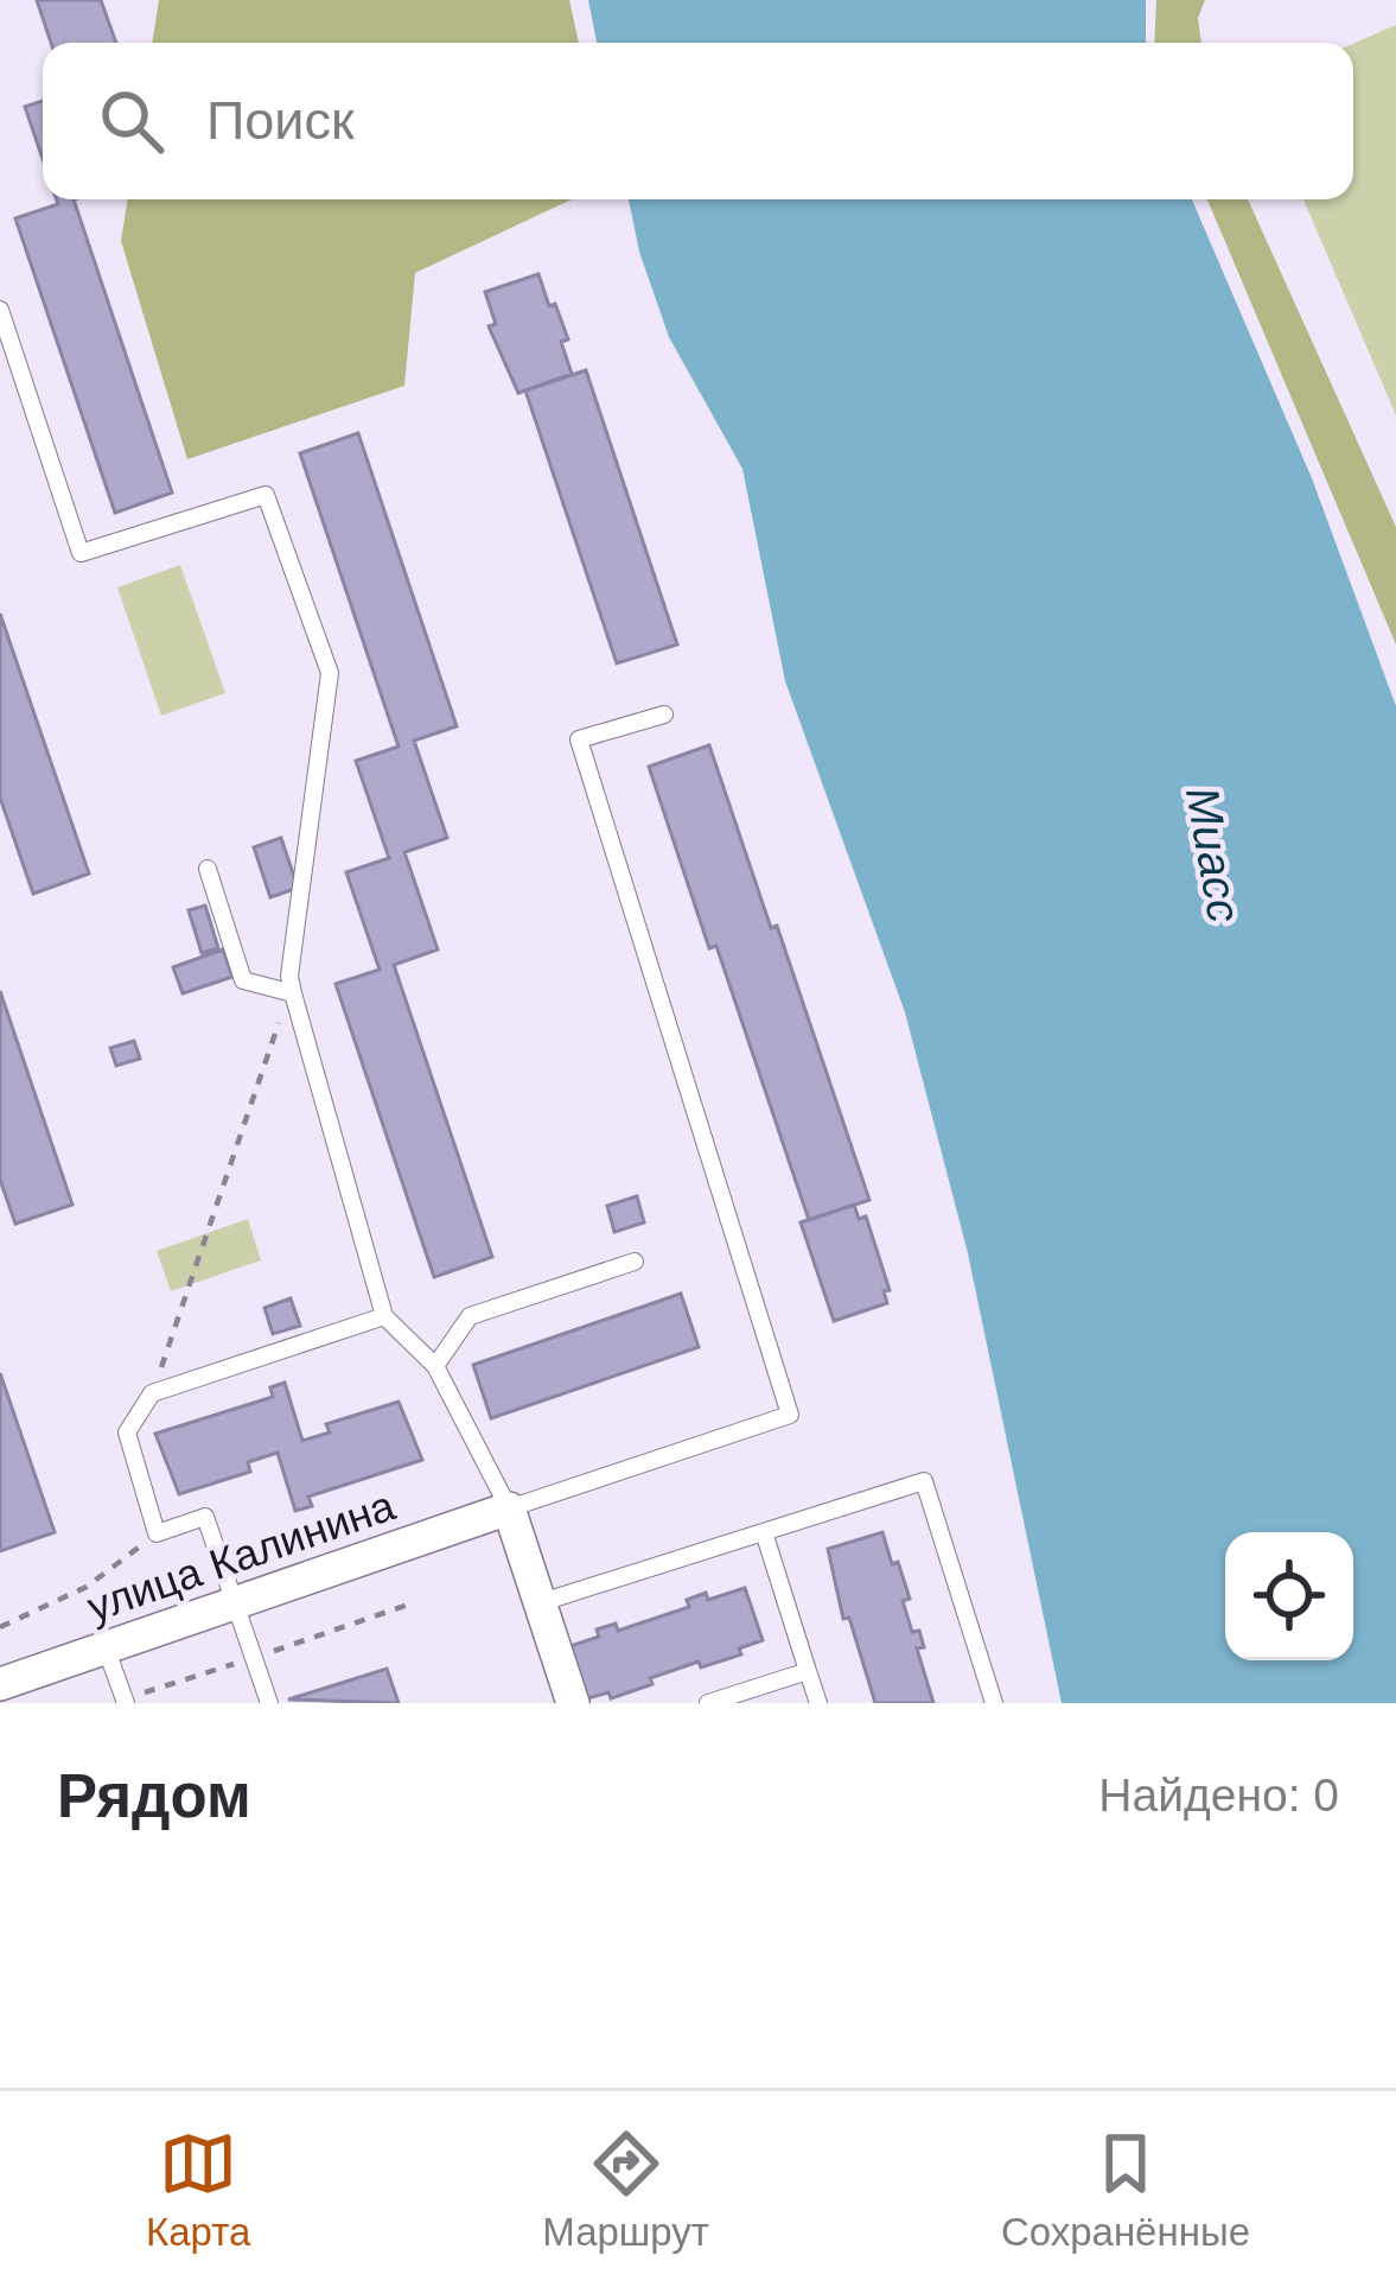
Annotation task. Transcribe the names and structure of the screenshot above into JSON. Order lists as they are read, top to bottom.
{
  "streets": {
    "street": ["улица Калинина"]
  },
  "water": ["Миасс"],
  "page": {
    "search": "Поиск",
    "heading": ["Рядом", "Найдено: 0"],
    "nav": ["Карта", "Маршрут", "Сохранённые"]
  }
}
